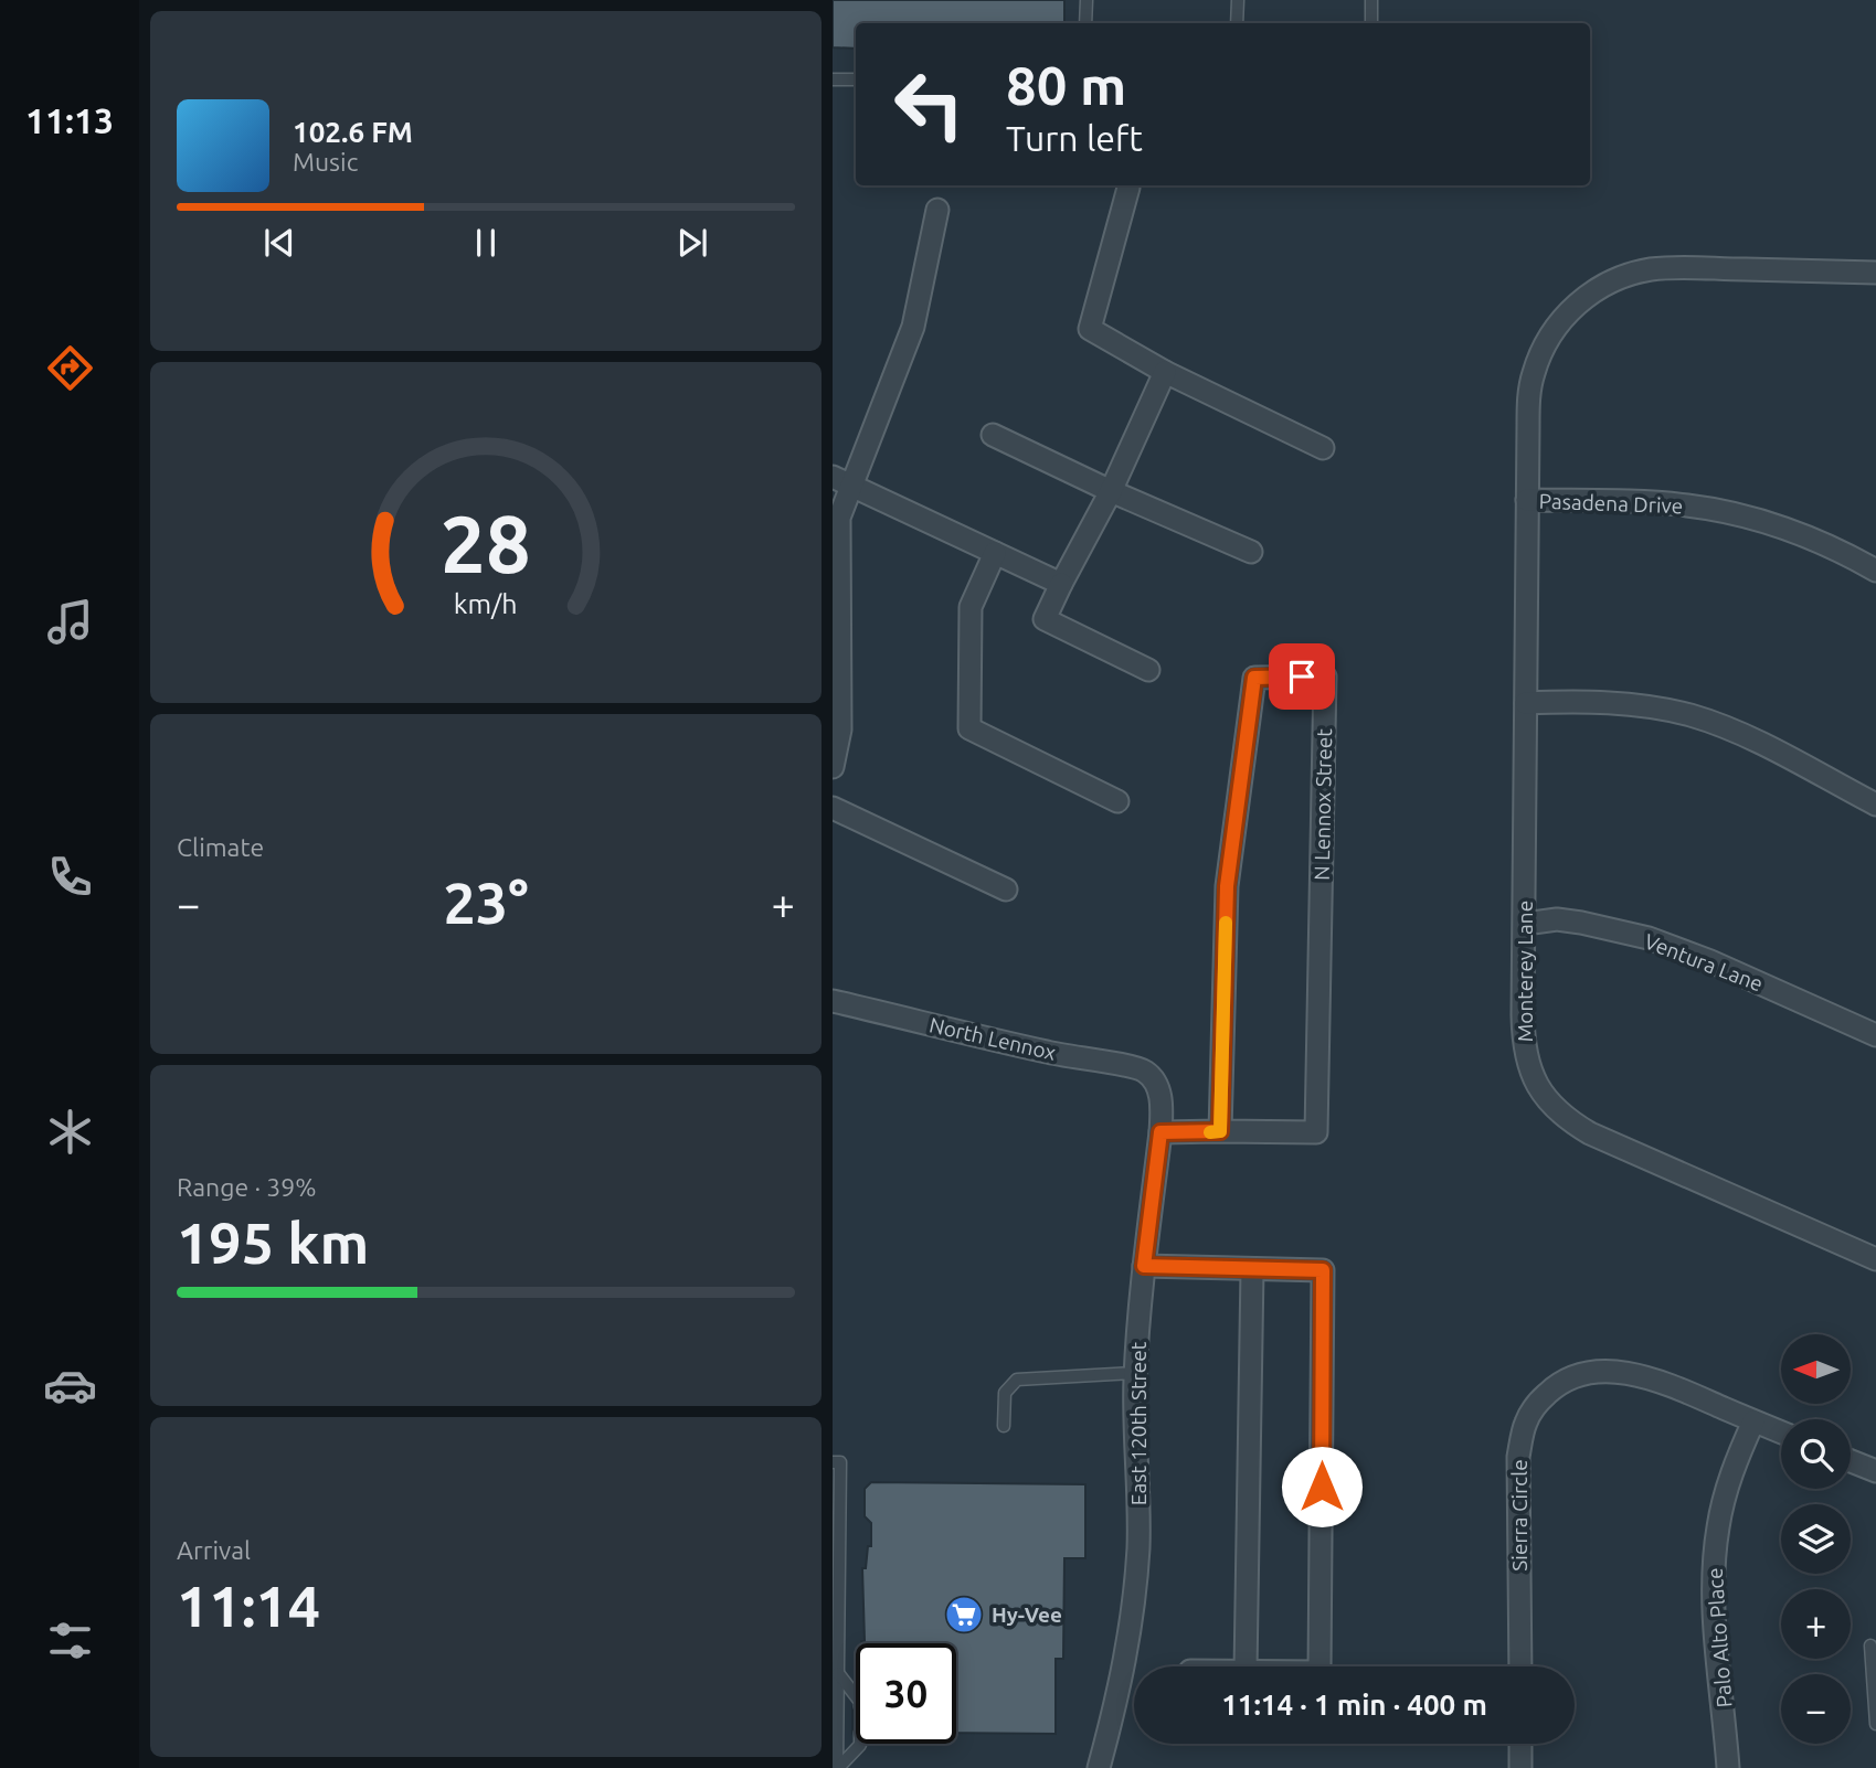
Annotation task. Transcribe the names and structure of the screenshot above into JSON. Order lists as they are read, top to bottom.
{
  "streets": {
    "street": [
      "Pasadena Drive",
      "N Lennox Street",
      "Ventura Lane",
      "Monterey Lane",
      "North Lennox",
      "East 120th Street",
      "Sierra Circle",
      "Palo Alto Place"
    ]
  },
  "crossings": [
    ["Pasadena Drive", "Monterey Lane"],
    ["N Lennox Street", "East 120th Street"],
    ["Ventura Lane", "Monterey Lane"],
    ["North Lennox", "East 120th Street"],
    ["Sierra Circle", "Palo Alto Place"]
  ],
  "places": {
    "supermarket": ["Hy-Vee"]
  },
  "north": "left",
  "page": {
    "tabs": "11:13",
    "turn": ["80 m", "Turn left"],
    "song": ["102.6 FM", "Music"],
    "tile": [
      "Climate",
      ["Range · 39%", "195 km"],
      ["Arrival", "11:14"]
    ],
    "heat": ["−", "23°", "+"],
    "map_buttons": ["+", "−"],
    "limit": "30",
    "trip": "11:14 · 1 min · 400 m",
    "gauge": ["28", "km/h"]
  }
}
